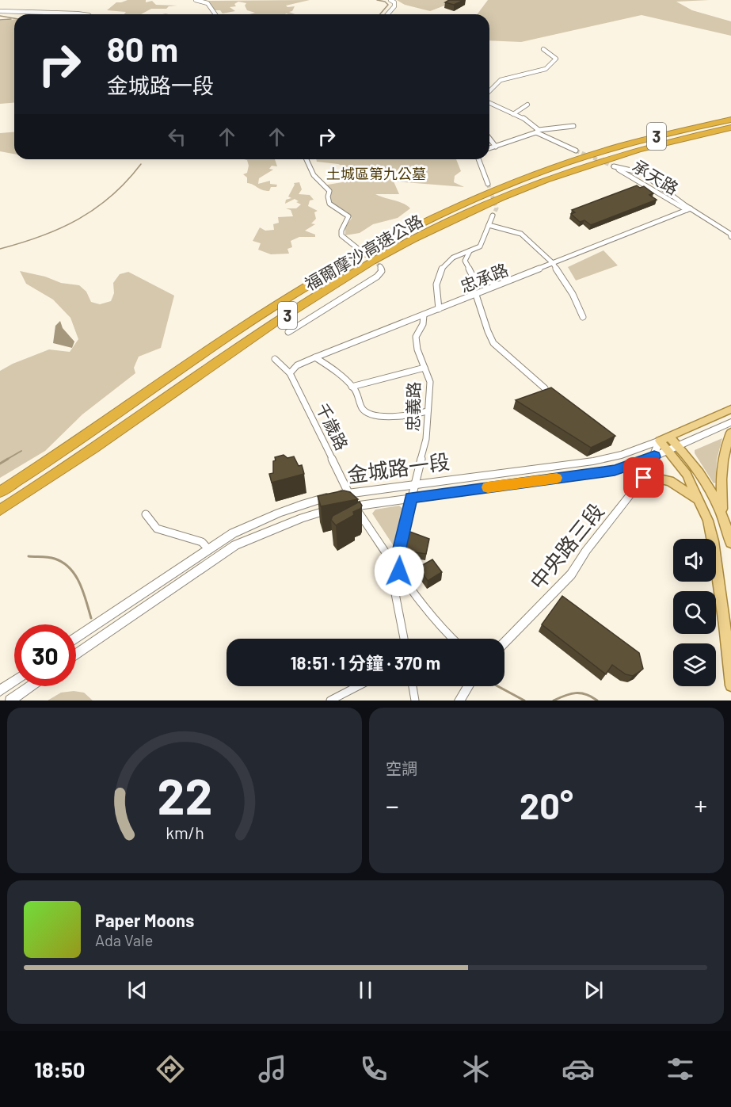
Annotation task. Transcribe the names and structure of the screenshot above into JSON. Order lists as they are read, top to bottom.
{
  "streets": {
    "highway": ["3", "福爾摩沙高速公路"],
    "main road": ["金城路一段"],
    "street": [
      "承天路",
      "忠承路",
      "忠義路",
      "千歲路",
      "中央路三段"
    ]
  },
  "crossings": [
    ["承天路", "忠承路"],
    ["忠承路", "忠義路"],
    ["忠承路", "千歲路"],
    ["忠義路", "千歲路"],
    ["忠義路", "金城路一段"],
    ["千歲路", "金城路一段"],
    ["金城路一段", "中央路三段"]
  ],
  "parks": ["土城區第九公墓"],
  "page": {
    "turn": ["80 m", "金城路一段"],
    "limit": "30",
    "trip": "18:51 · 1 分鐘 · 370 m",
    "tile": "空調",
    "heat": ["−", "20°", "+"],
    "song": ["Paper Moons", "Ada Vale"],
    "tabs": "18:50",
    "gauge": ["22", "km/h"]
  }
}
